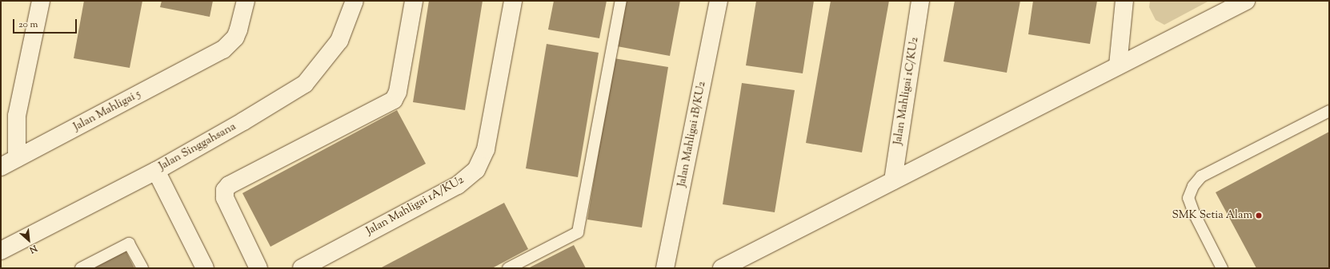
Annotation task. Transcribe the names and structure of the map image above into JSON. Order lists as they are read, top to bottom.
{
  "streets": {
    "street": [
      "Jalan Mahligai 1C/KU2",
      "Jalan Mahligai 5",
      "Jalan Mahligai 1B/KU2",
      "Jalan Singgahsana",
      "Jalan Mahligai 1A/KU2"
    ]
  },
  "places": ["SMK Setia Alam"],
  "scale_bar": "20 m",
  "north": "bottom right"
}
